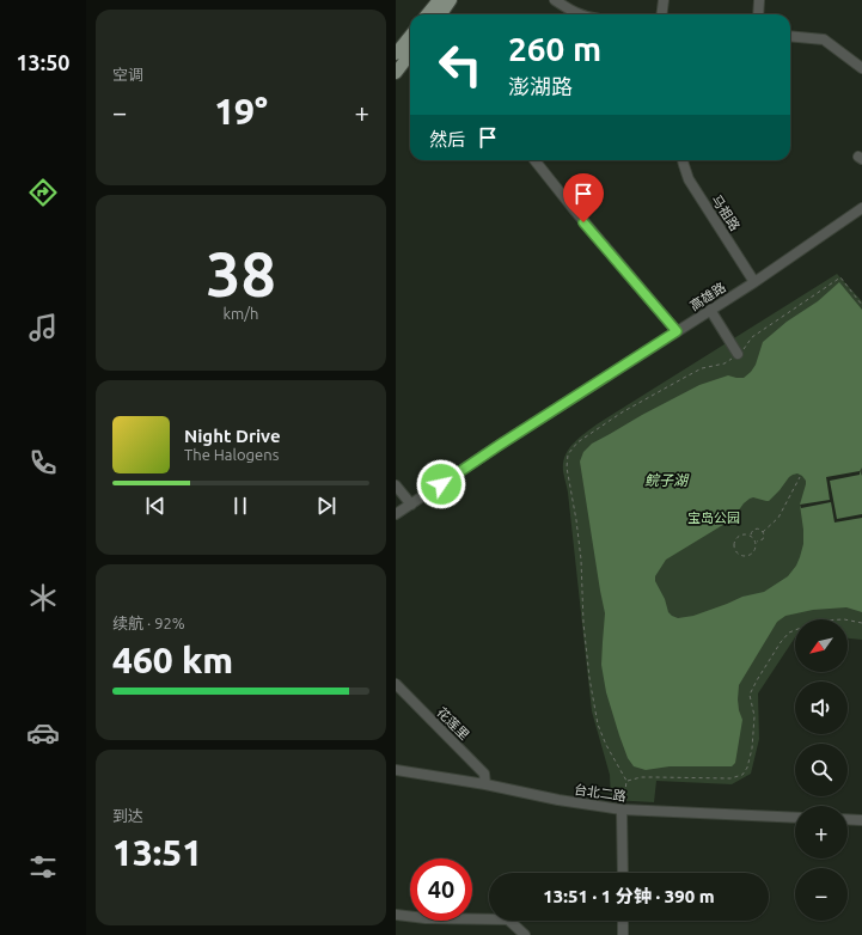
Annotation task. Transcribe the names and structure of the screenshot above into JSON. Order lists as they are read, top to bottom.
{
  "streets": {
    "street": [
      "马祖路",
      "高雄路",
      "花莲里",
      "台北二路"
    ]
  },
  "crossings": [
    ["马祖路", "高雄路"],
    ["花莲里", "台北二路"]
  ],
  "water": ["鲩子湖"],
  "parks": ["宝岛公园"],
  "north": "bottom left",
  "page": {
    "tabs": "13:50",
    "tile": [
      "空调",
      ["38", "km/h"],
      ["续航 · 92%", "460 km"],
      ["到达", "13:51"]
    ],
    "turn": ["260 m", "澎湖路"],
    "heat": ["−", "19°", "+"],
    "then": "然后",
    "song": ["Night Drive", "The Halogens"],
    "map_buttons": ["+", "−"],
    "limit": "40",
    "trip": "13:51 · 1 分钟 · 390 m"
  }
}
